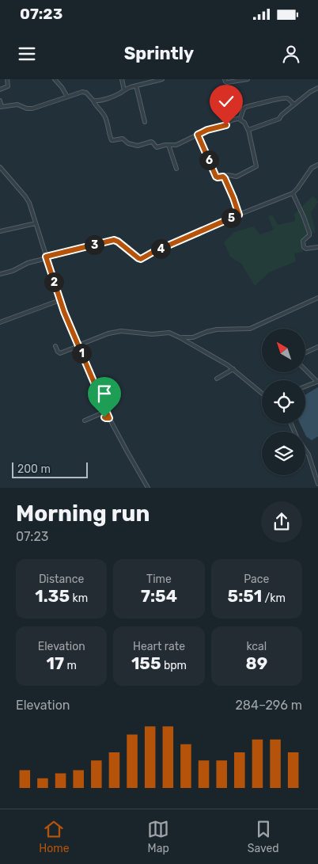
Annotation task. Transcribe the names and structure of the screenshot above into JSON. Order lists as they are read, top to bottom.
{
  "scale_bar": "200 m",
  "north": "top left",
  "page": {
    "status": "07:23",
    "header": "Sprintly",
    "pins": [
      "6",
      "5",
      "3",
      "4",
      "2",
      "1"
    ],
    "scale": "200 m",
    "heading": ["Morning run", "07:23"],
    "stats": [
      ["Distance", "1.35 km"],
      ["Time", "7:54"],
      ["Pace", "5:51 /km"],
      ["Elevation", "17 m"],
      ["Heart rate", "155 bpm"],
      ["kcal", "89"]
    ],
    "chart": ["Elevation", "284–296 m"],
    "tabs": ["Home", "Map", "Saved"]
  }
}
